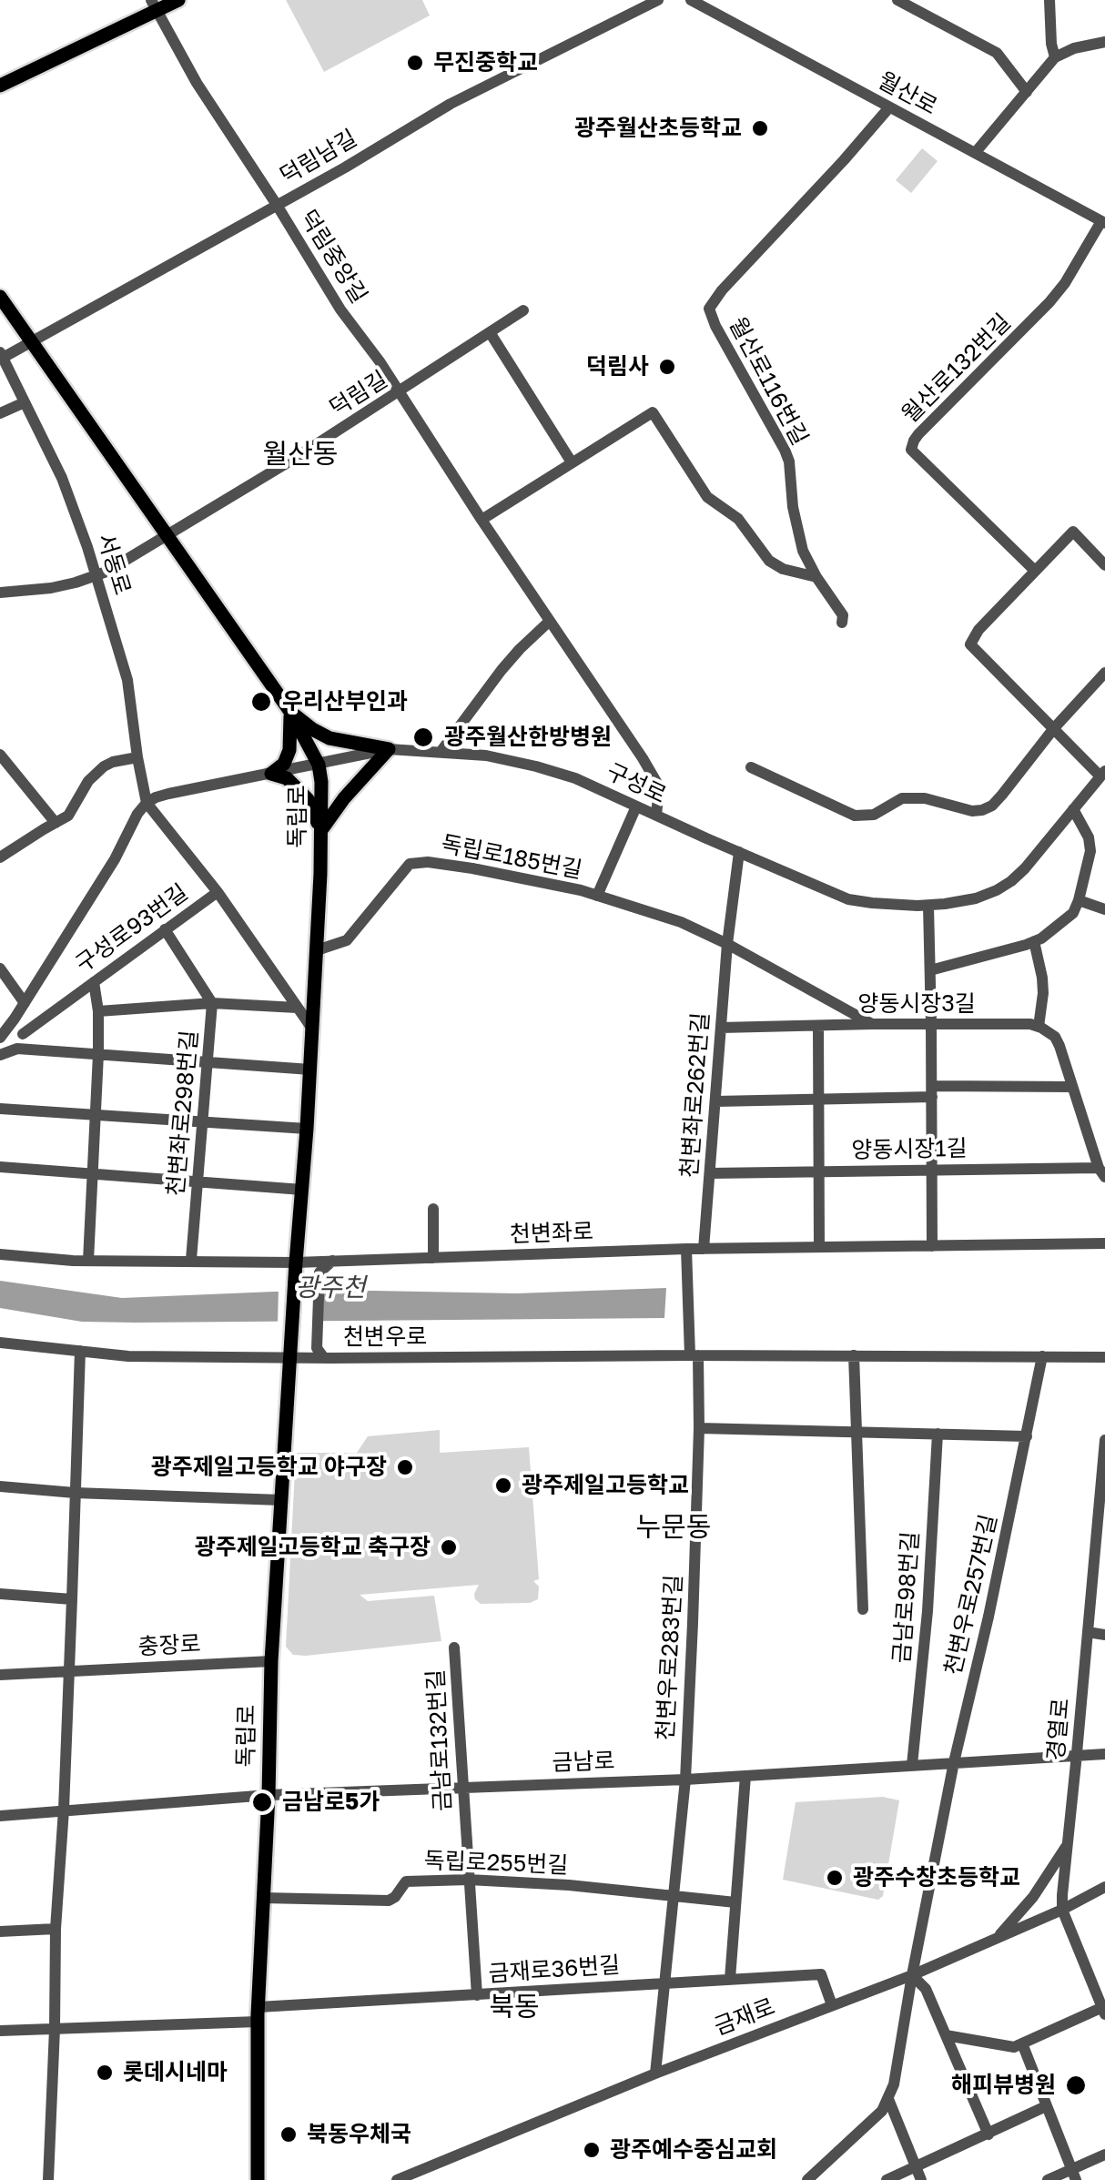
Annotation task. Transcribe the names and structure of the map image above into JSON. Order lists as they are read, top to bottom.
{
  "streets": {
    "main road": ["독립로"],
    "street": [
      "월산로",
      "덕림남길",
      "덕림중앙길",
      "월산로132번길",
      "월산로116번길",
      "덕림길",
      "서동로",
      "구성로",
      "독립로185번길",
      "구성로93번길",
      "양동시장3길",
      "천변좌로262번길",
      "천변좌로298번길",
      "양동시장1길",
      "천변좌로",
      "천변우로",
      "천변우로257번길",
      "금남로98번길",
      "충장로",
      "천변우로283번길",
      "경열로",
      "금남로132번길",
      "금남로",
      "독립로255번길",
      "금재로36번길",
      "금재로"
    ]
  },
  "crossings": [
    ["월산로", "월산로132번길"],
    ["월산로", "월산로116번길"],
    ["덕림남길", "덕림중앙길"],
    ["덕림남길", "서동로"],
    ["덕림남길", "독립로"],
    ["덕림중앙길", "덕림길"],
    ["덕림중앙길", "구성로"],
    ["덕림길", "서동로"],
    ["덕림길", "독립로"],
    ["서동로", "구성로"],
    ["서동로", "구성로93번길"],
    ["구성로", "독립로"],
    ["구성로", "구성로93번길"],
    ["구성로", "천변좌로262번길"],
    ["독립로", "독립로185번길"],
    ["독립로", "천변좌로"],
    ["독립로", "천변우로"],
    ["독립로", "충장로"],
    ["독립로", "금남로"],
    ["독립로", "독립로255번길"],
    ["독립로", "금재로36번길"],
    ["독립로185번길", "양동시장3길"],
    ["독립로185번길", "천변좌로262번길"],
    ["구성로93번길", "천변좌로298번길"],
    ["양동시장3길", "천변좌로262번길"],
    ["천변좌로262번길", "양동시장1길"],
    ["천변좌로262번길", "천변좌로"],
    ["천변좌로298번길", "천변좌로"],
    ["천변우로", "천변우로257번길"],
    ["천변우로", "천변우로283번길"],
    ["천변우로257번길", "금남로"],
    ["천변우로257번길", "금재로"],
    ["금남로98번길", "금남로"],
    ["천변우로283번길", "금남로"],
    ["천변우로283번길", "독립로255번길"],
    ["천변우로283번길", "금재로36번길"],
    ["천변우로283번길", "금재로"],
    ["경열로", "금남로"],
    ["경열로", "금재로"],
    ["금남로132번길", "금남로"],
    ["금남로132번길", "독립로255번길"],
    ["금남로132번길", "금재로36번길"],
    ["금재로36번길", "금재로"]
  ],
  "districts": ["월산동", "누문동", "북동"],
  "water": ["광주천"],
  "places": [
    "무진중학교",
    "광주월산초등학교",
    "덕림사",
    "우리산부인과",
    "광주월산한방병원",
    "광주제일고등학교 야구장",
    "광주제일고등학교",
    "광주제일고등학교 축구장",
    "금남로5가",
    "광주수창초등학교",
    "롯데시네마",
    "해피뷰병원",
    "북동우체국",
    "광주예수중심교회"
  ]
}
